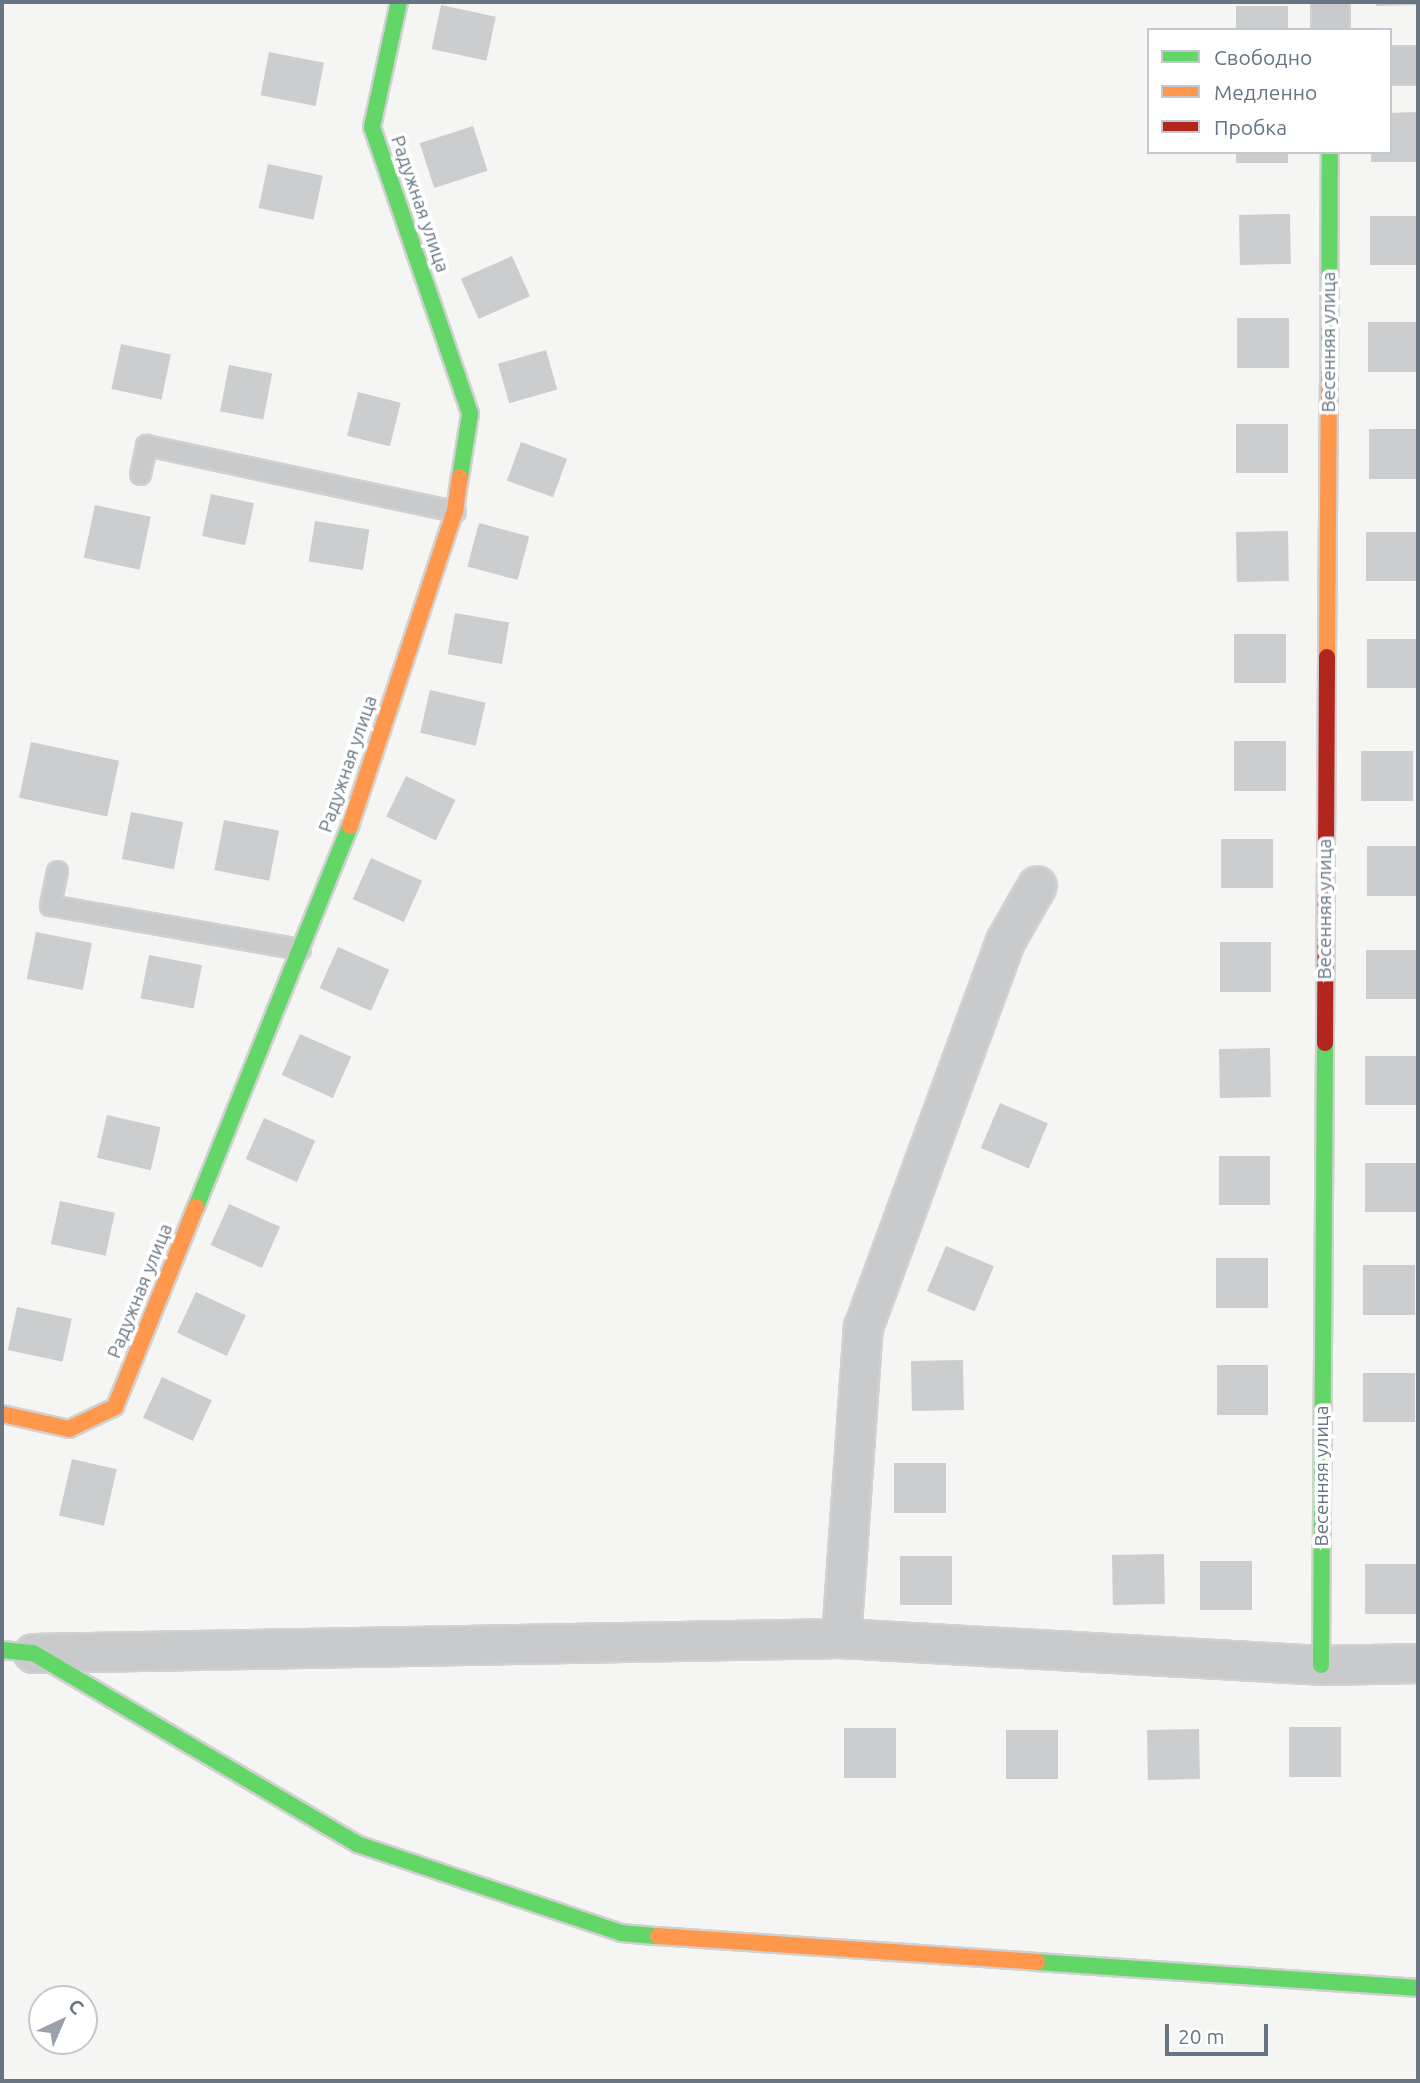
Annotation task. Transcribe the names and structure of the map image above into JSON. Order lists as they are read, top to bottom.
{
  "streets": {
    "street": ["Радужная улица", "Весенняя улица"]
  },
  "legend": ["Свободно", "Медленно", "Пробка"],
  "scale_bar": "20 m",
  "north": "top right"
}
